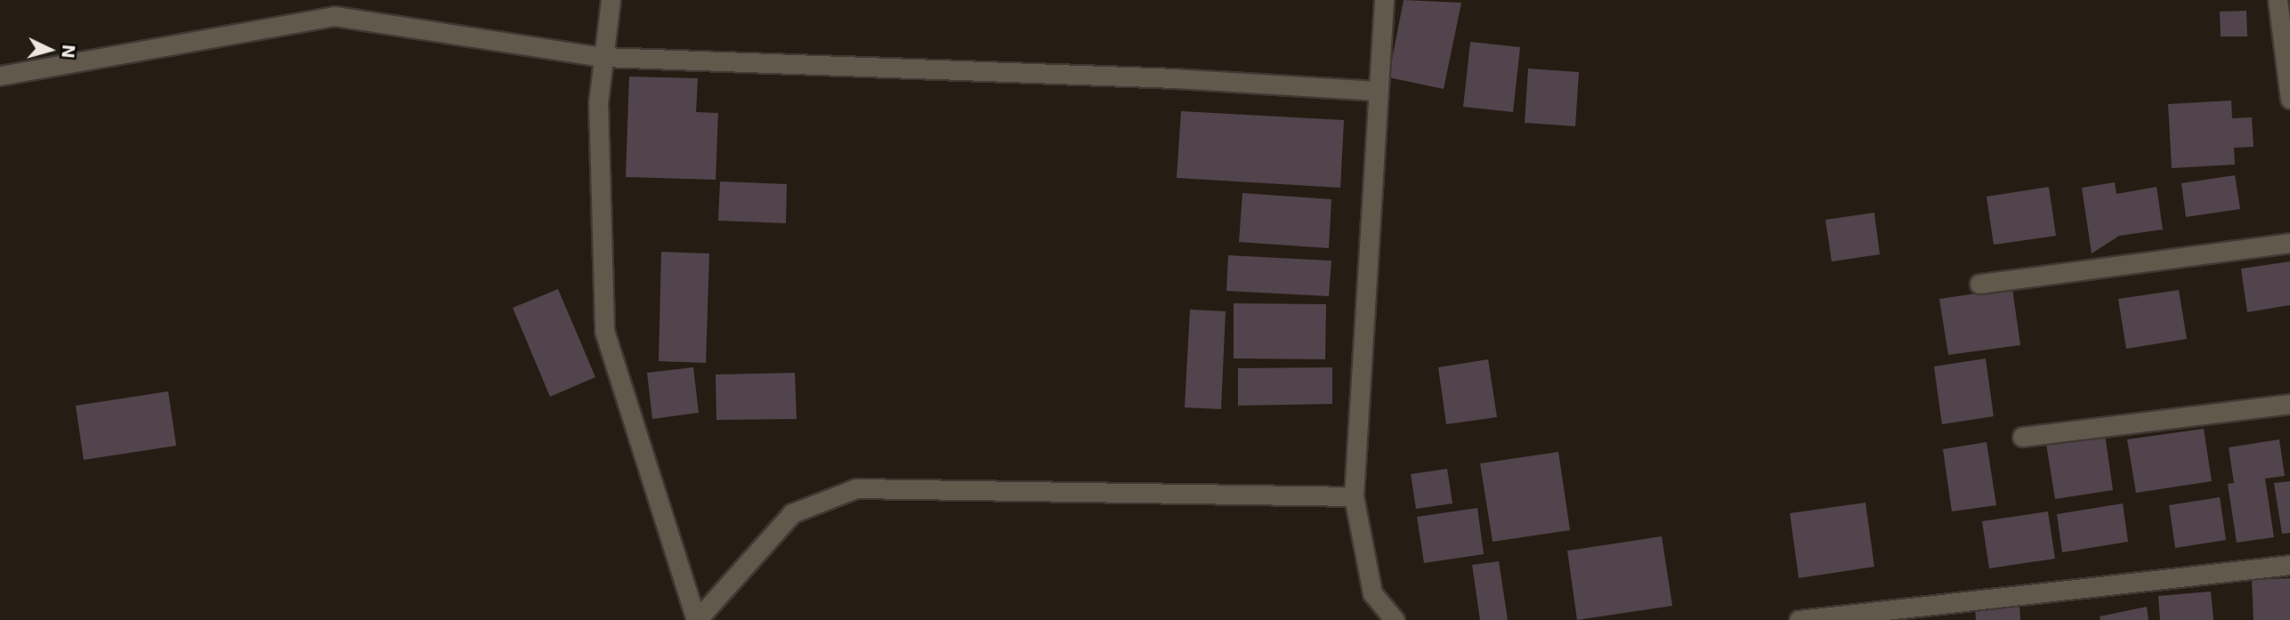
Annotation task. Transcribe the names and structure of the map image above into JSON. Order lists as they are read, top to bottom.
{
  "north": "right"
}
